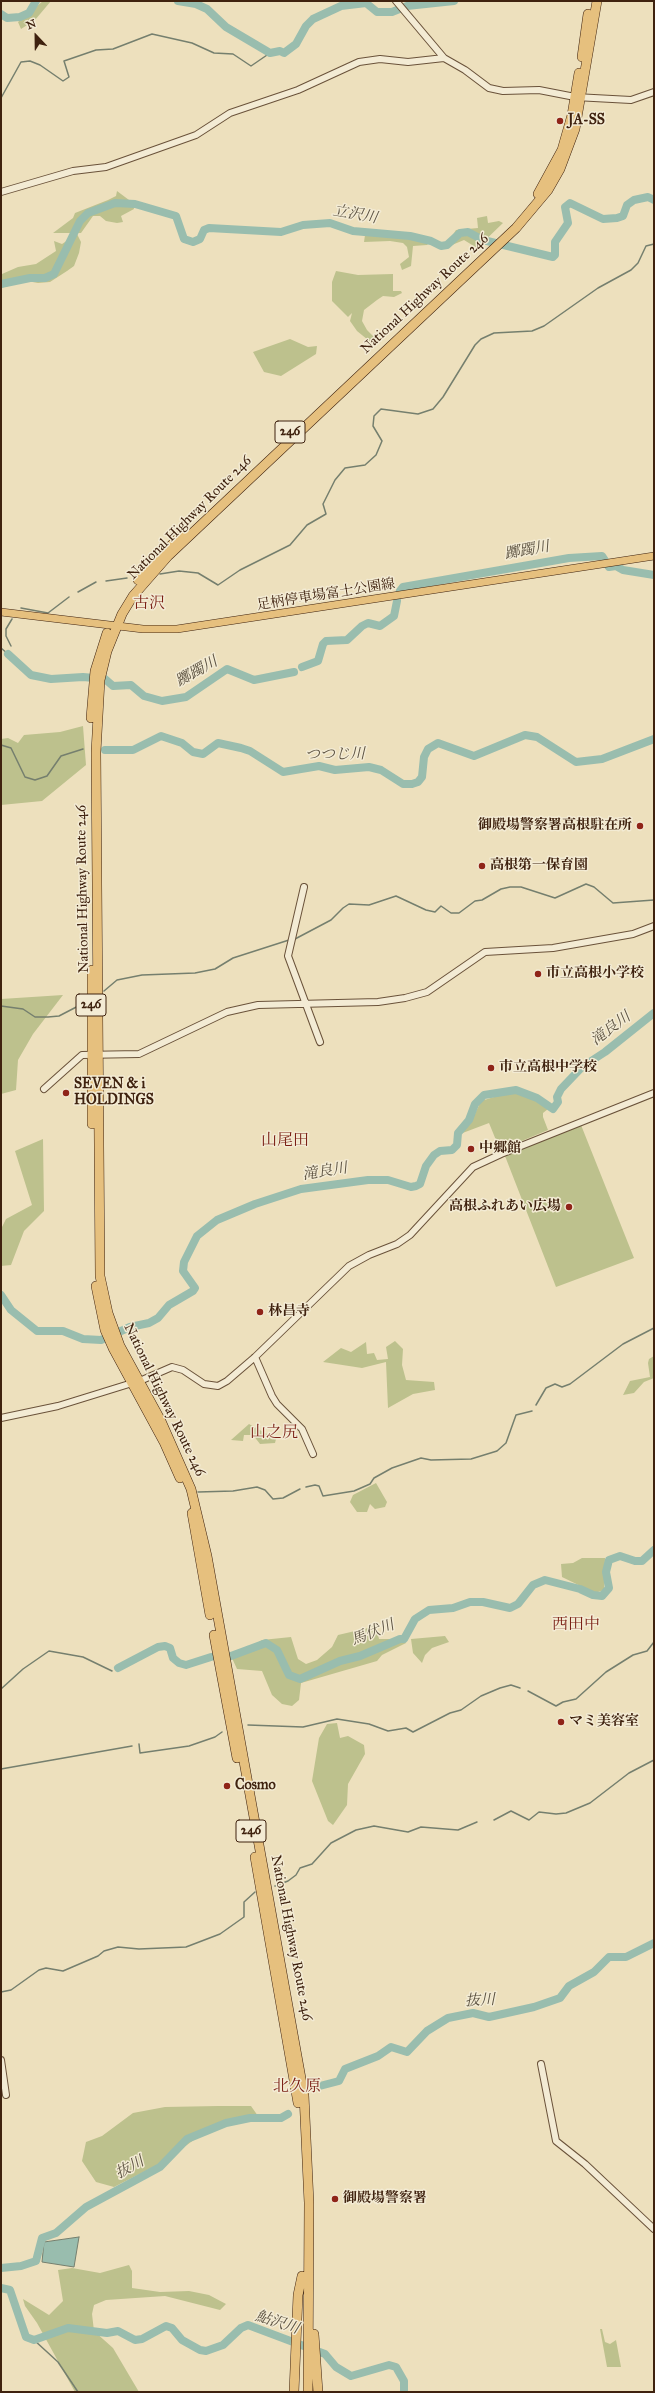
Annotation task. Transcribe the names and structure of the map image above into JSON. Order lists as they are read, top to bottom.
{
  "streets": {
    "highway": ["National Highway Route 246", "246"],
    "main road": ["足柄停車場富士公園線"]
  },
  "crossings": [
    ["National Highway Route 246", "246"],
    ["National Highway Route 246", "足柄停車場富士公園線"]
  ],
  "districts": [
    "古沢",
    "山尾田",
    "山之尻",
    "西田中",
    "北久原"
  ],
  "water": [
    "立沢川",
    "躑躅川",
    "つつじ川",
    "滝良川",
    "馬伏川",
    "抜川",
    "鮎沢川"
  ],
  "places": [
    "JA-SS",
    "御殿場警察署高根駐在所",
    "高根第一保育園",
    "市立高根小学校",
    "市立高根中学校",
    "SEVEN & i HOLDINGS",
    "中郷館",
    "高根ふれあい広場",
    "林昌寺",
    "マミ美容室",
    "Cosmo",
    "御殿場警察署"
  ],
  "north": "top"
}
